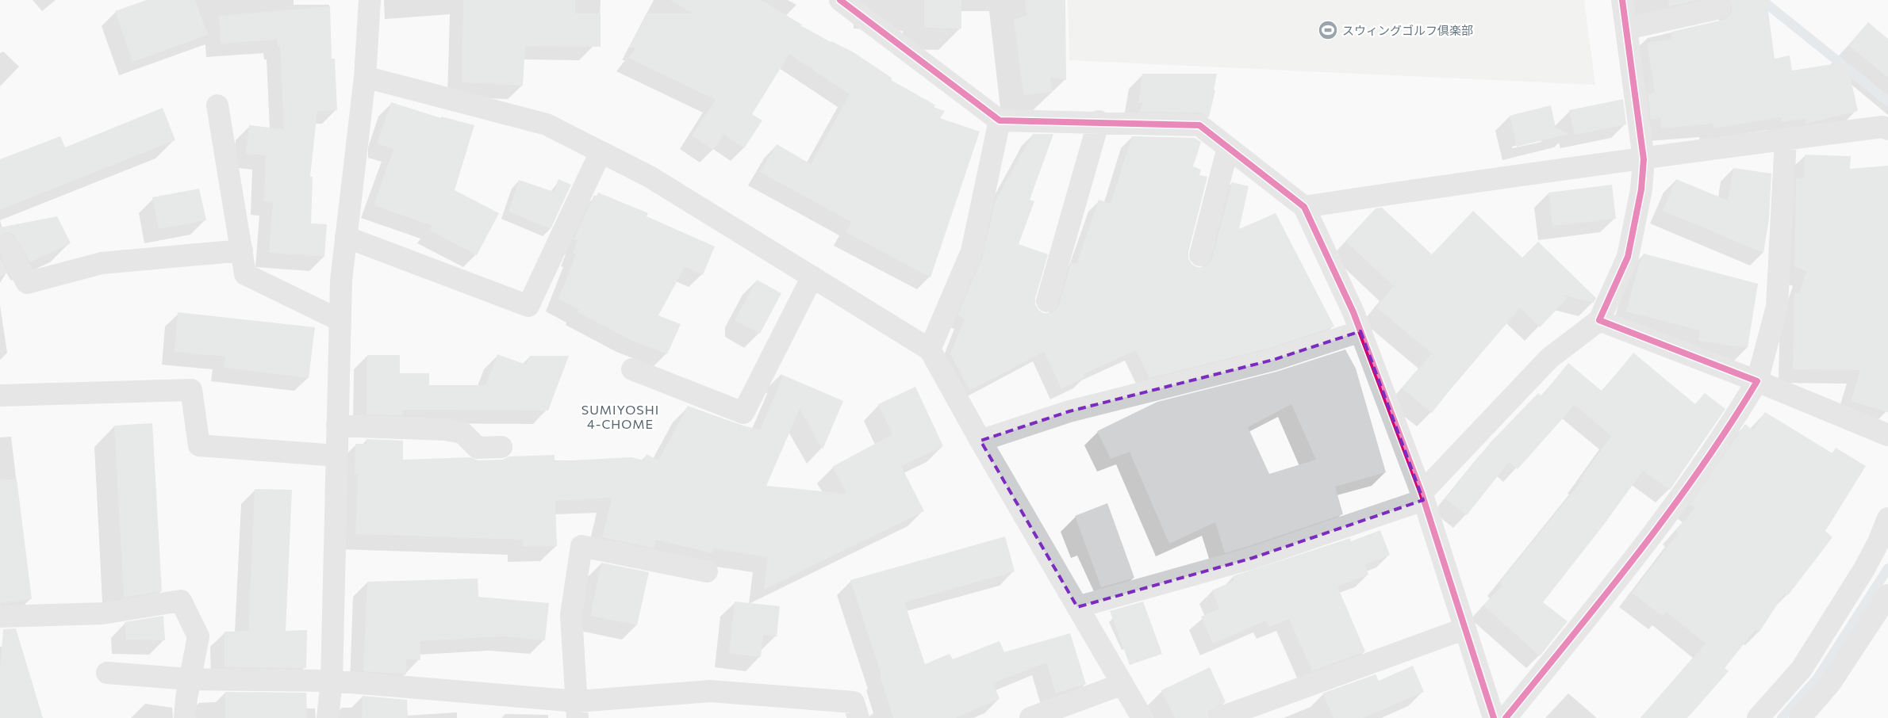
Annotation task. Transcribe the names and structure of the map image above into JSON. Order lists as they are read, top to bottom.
{
  "districts": ["SUMIYOSHI 4-CHOME"],
  "places": {
    "sports": ["スウィングゴルフ倶楽部"]
  }
}
